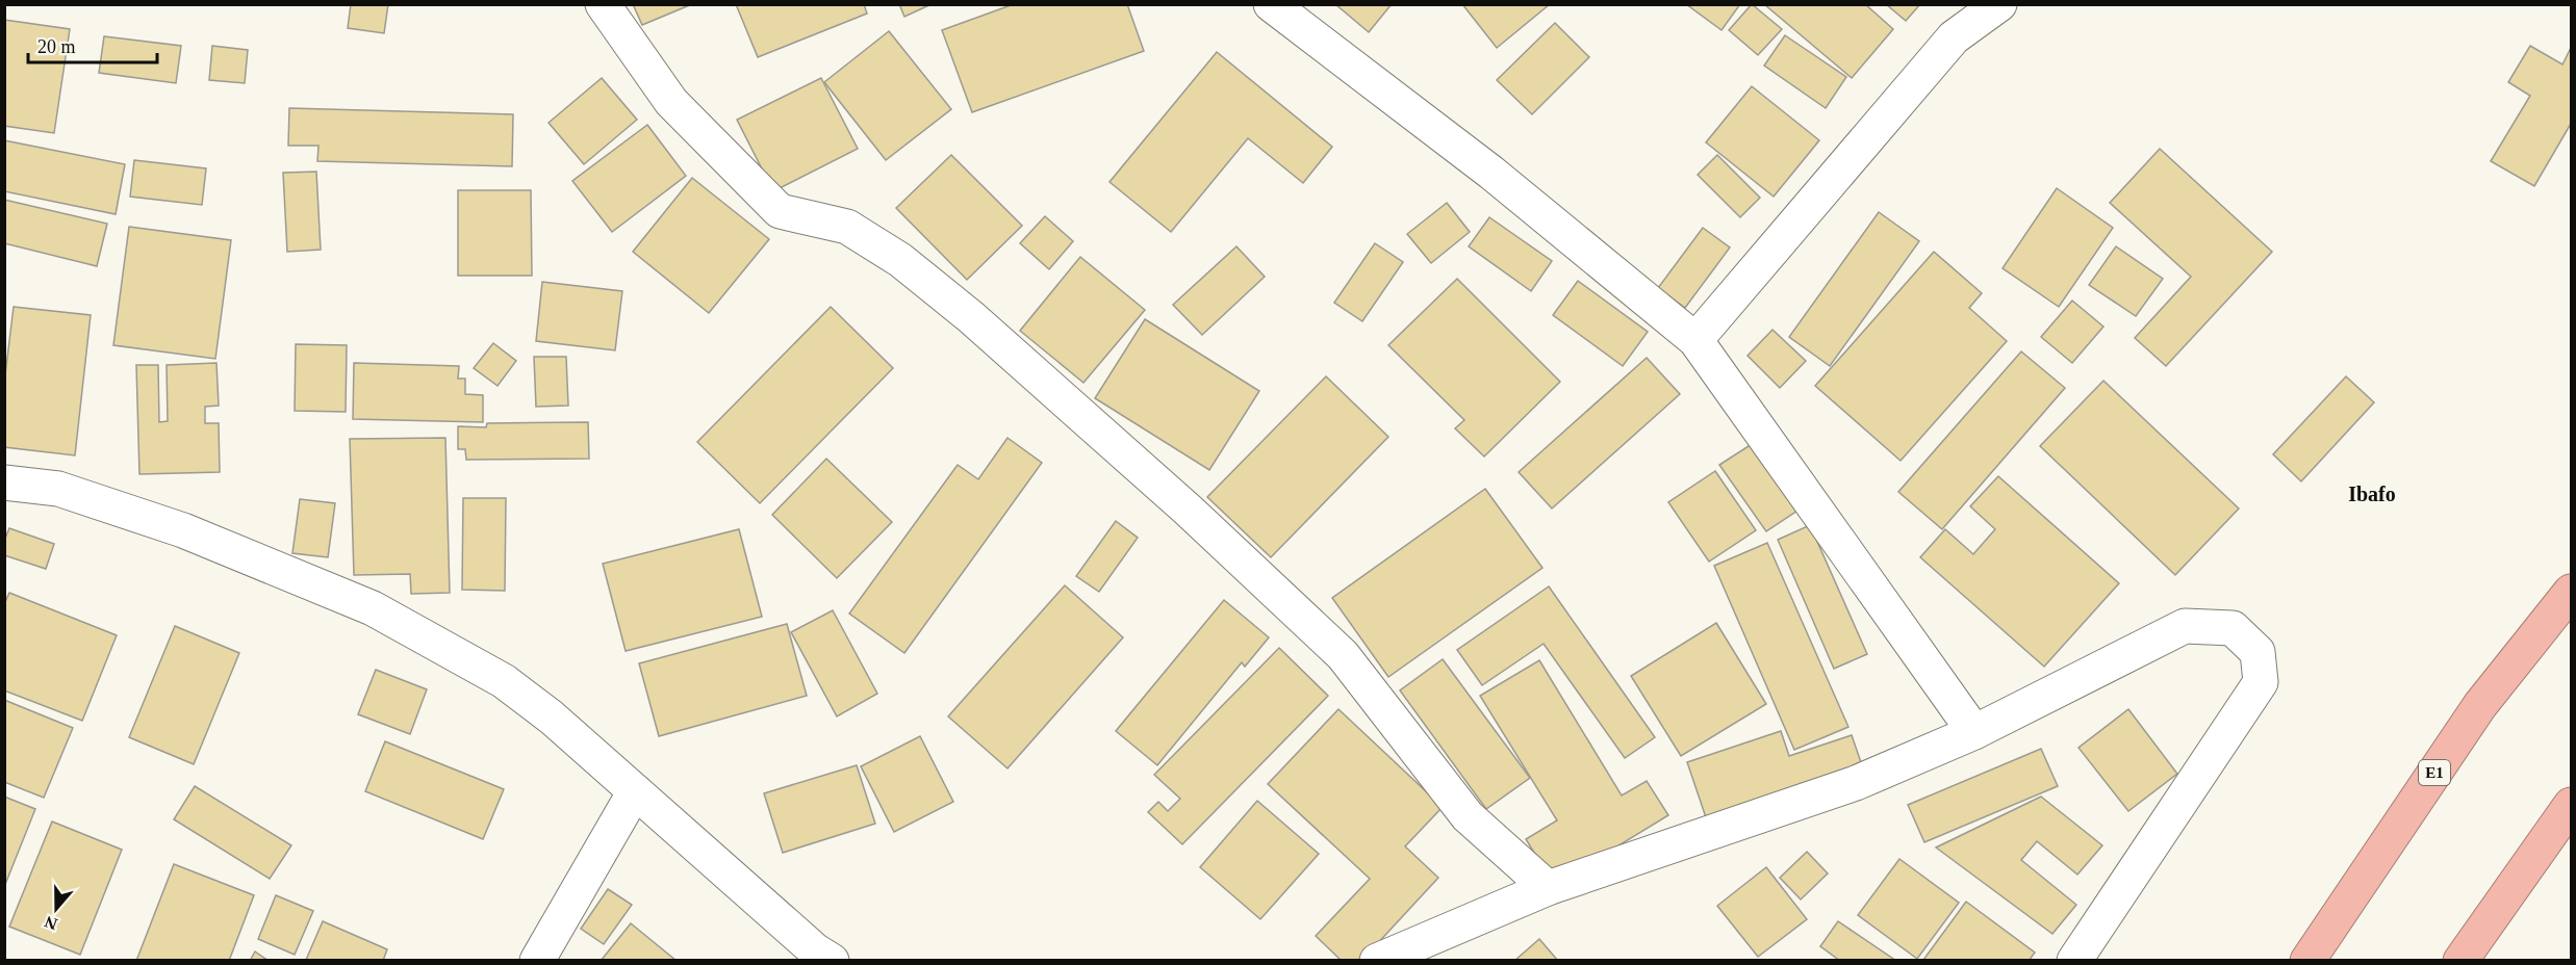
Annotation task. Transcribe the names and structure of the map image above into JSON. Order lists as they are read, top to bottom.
{
  "streets": {
    "highway": ["E1"]
  },
  "districts": ["Ibafo"],
  "scale_bar": "20 m",
  "north": "bottom"
}
